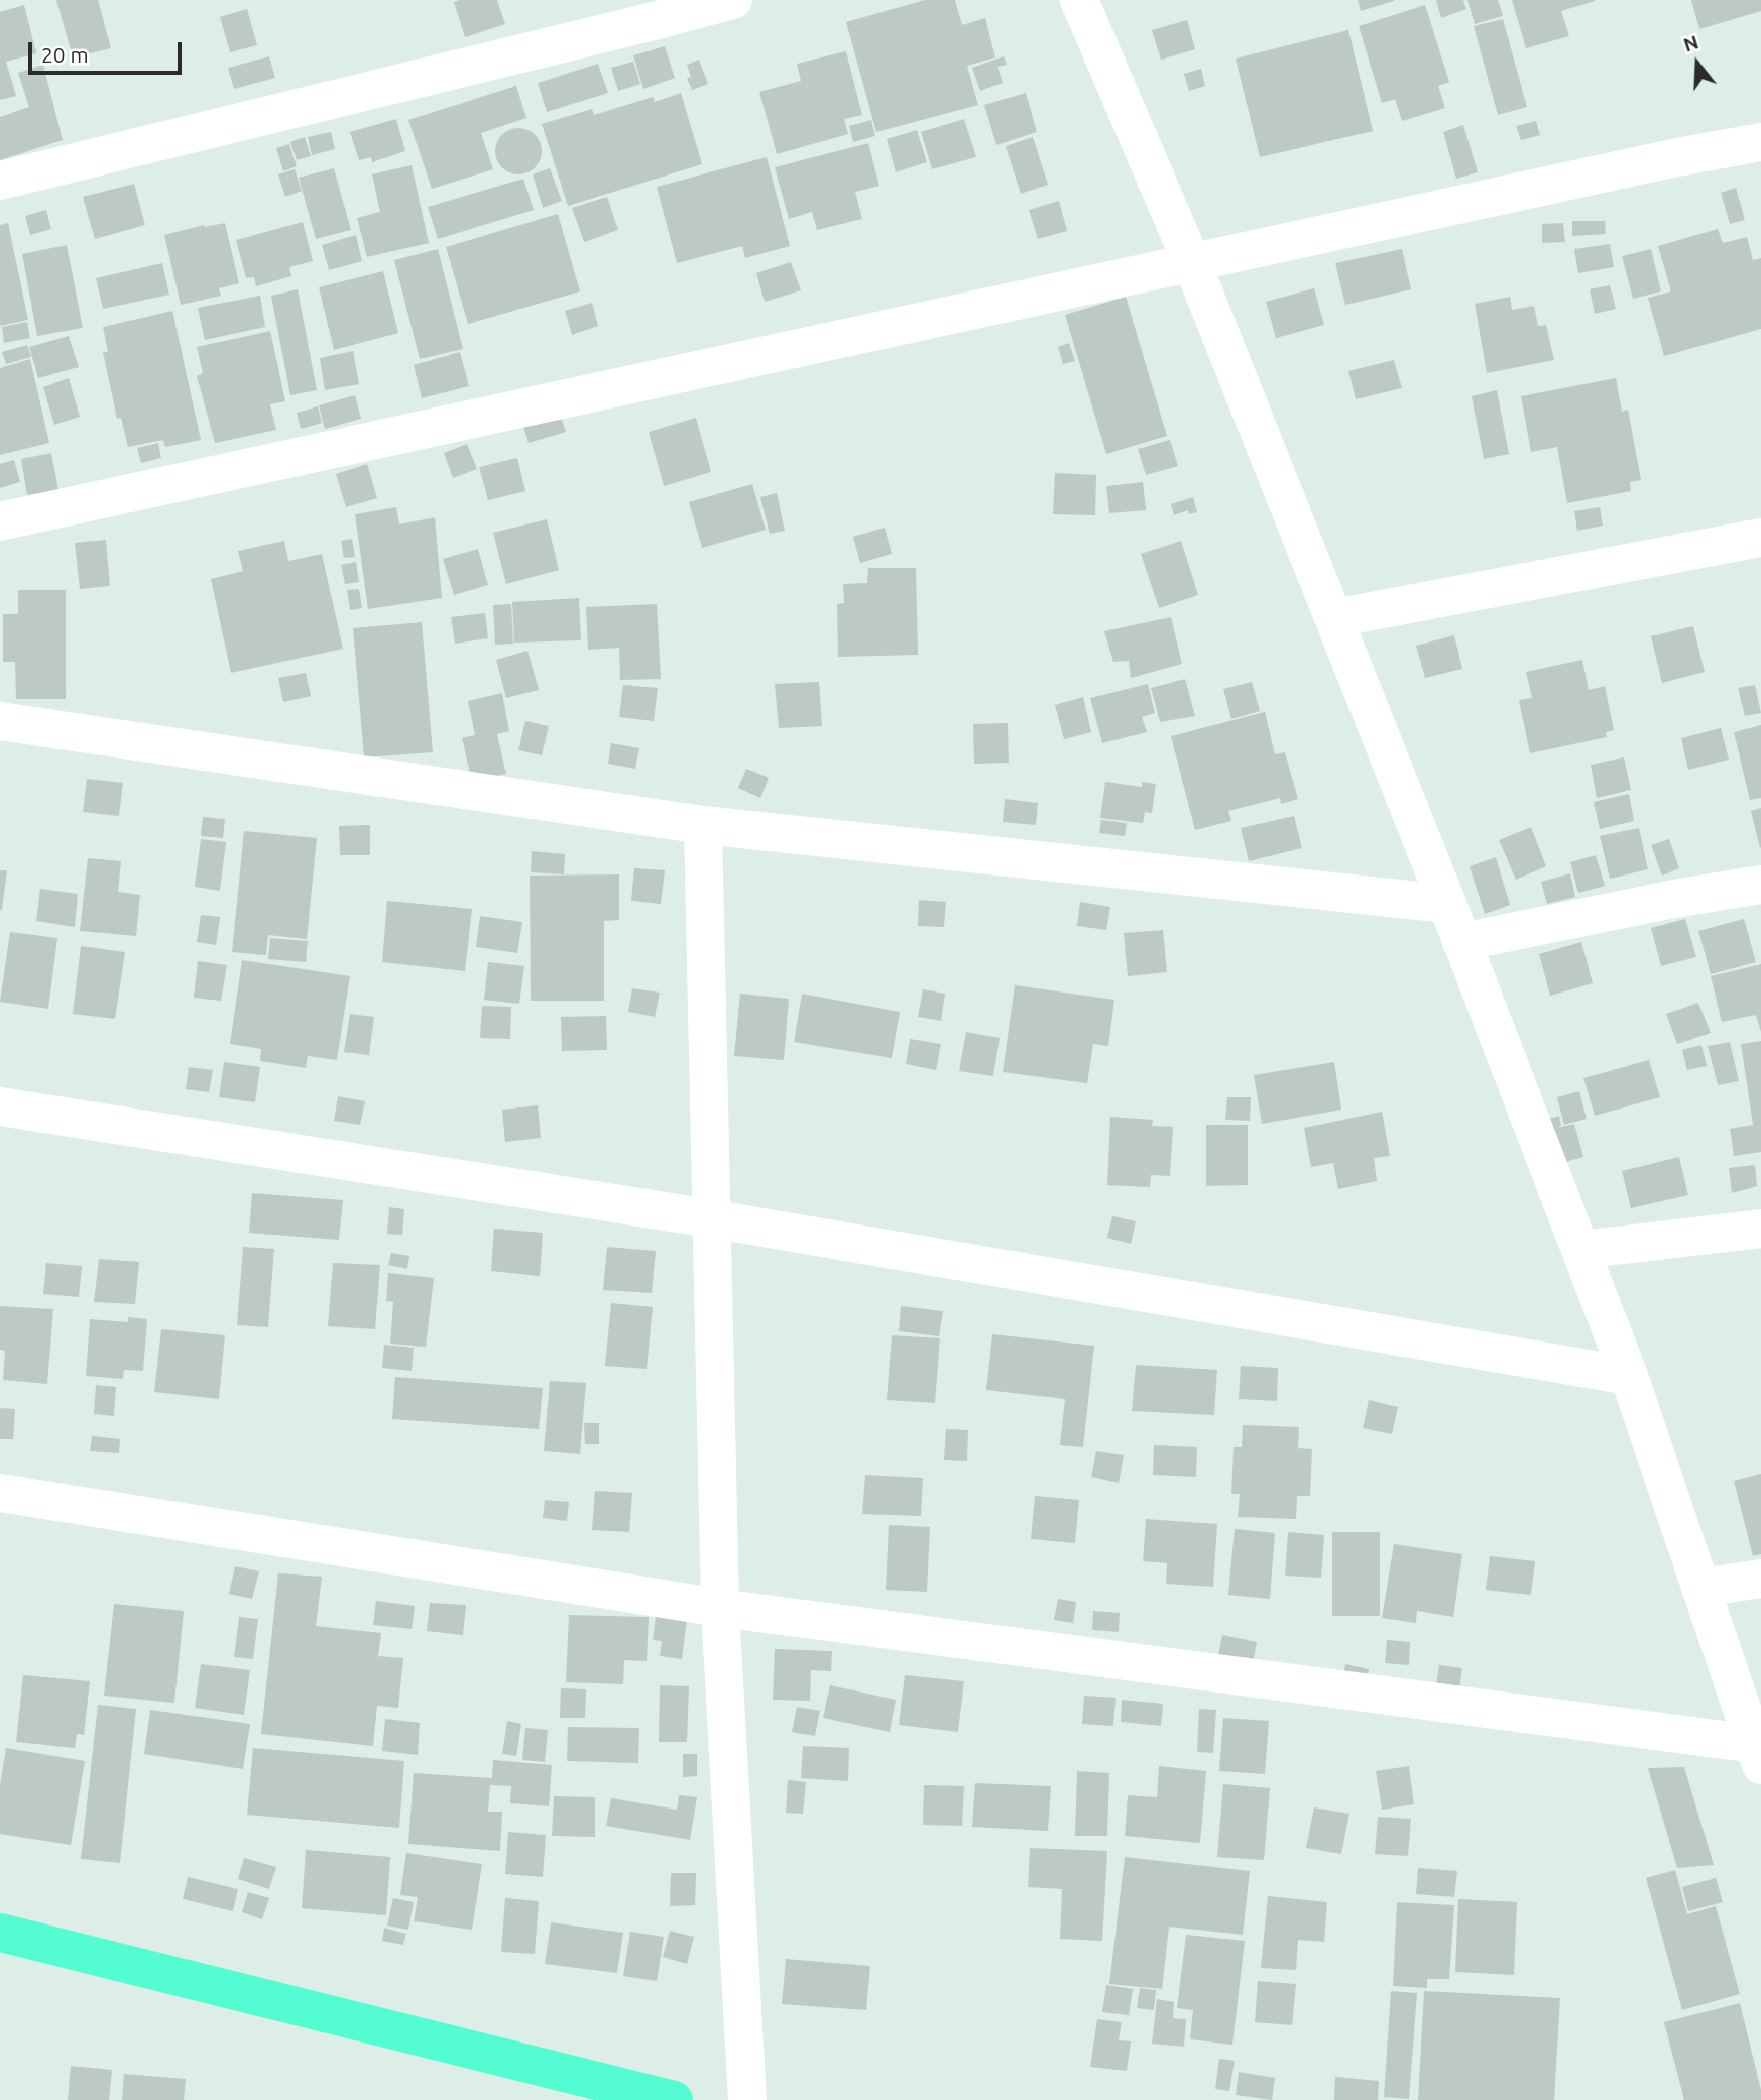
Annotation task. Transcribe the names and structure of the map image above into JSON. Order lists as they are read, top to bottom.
{
  "scale_bar": "20 m",
  "north": "top"
}
